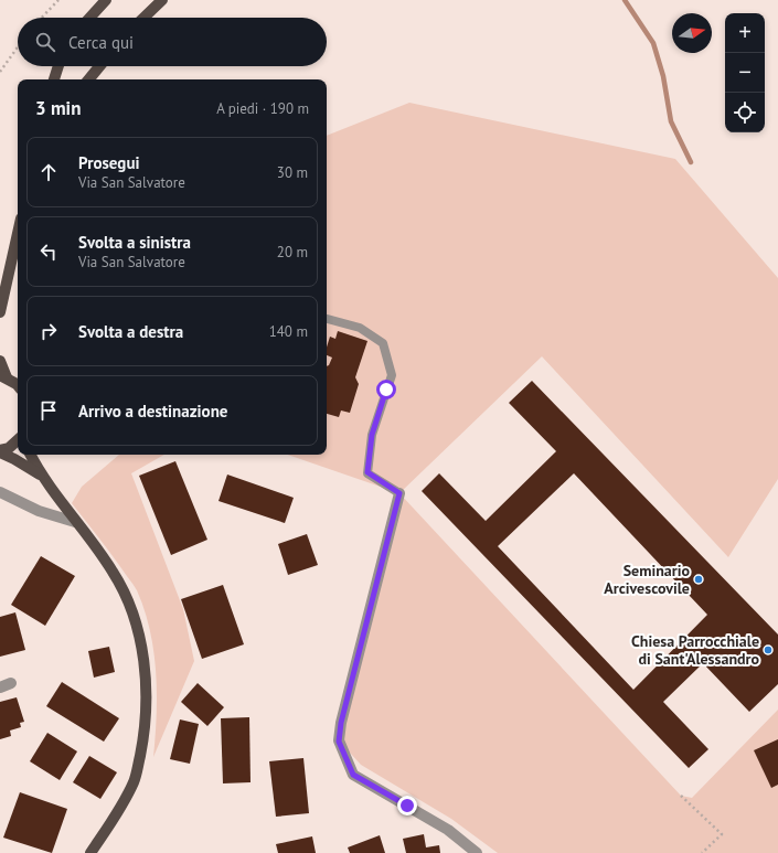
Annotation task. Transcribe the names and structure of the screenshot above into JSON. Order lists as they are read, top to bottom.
{
  "places": ["Seminario Arcivescovile", "Chiesa Parrocchiale di Sant'Alessandro"],
  "north": "right",
  "page": {
    "map_buttons": ["+", "−"],
    "search": "Cerca qui",
    "heading": ["3 min", "A piedi · 190 m"],
    "list": [
      ["Prosegui", "Via San Salvatore", "30 m"],
      ["Svolta a sinistra", "Via San Salvatore", "20 m"],
      ["Svolta a destra", "140 m"],
      "Arrivo a destinazione"
    ]
  }
}
